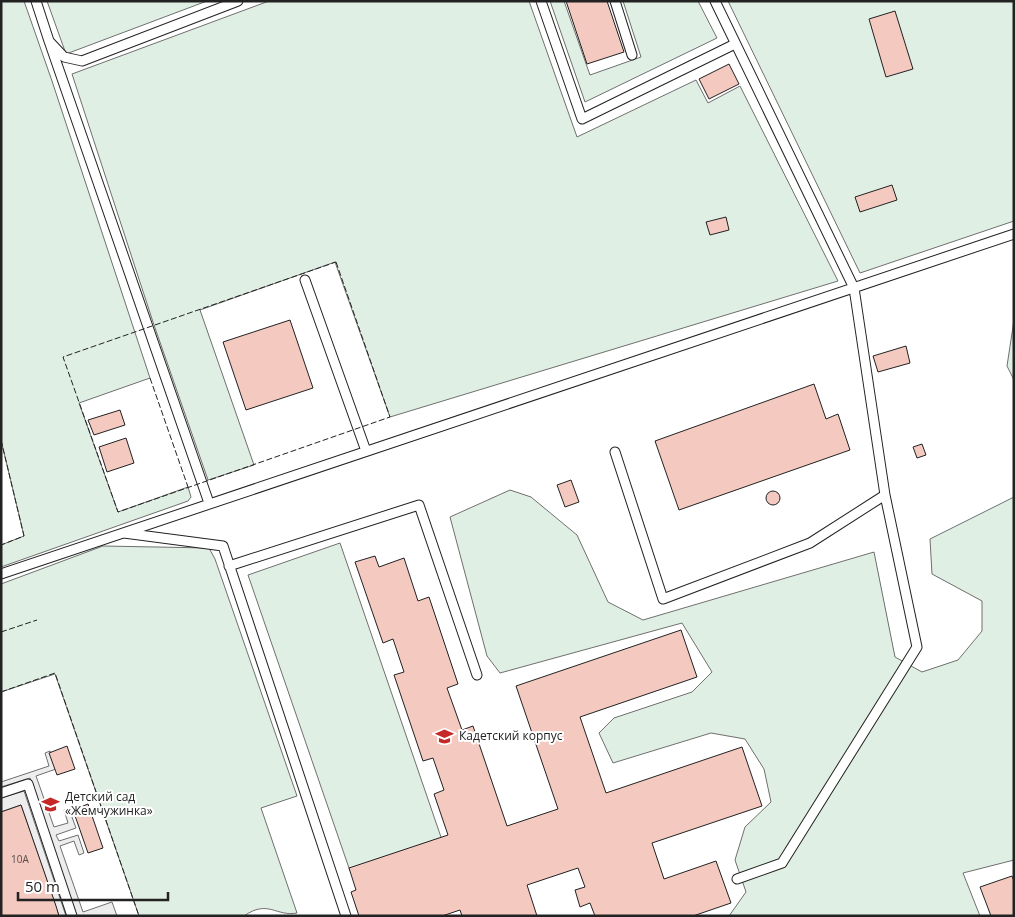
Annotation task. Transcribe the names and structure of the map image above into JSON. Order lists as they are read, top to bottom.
{
  "places": {
    "school or university": ["Кадетский корпус", "Детский сад «Жемчужинка»"]
  },
  "house_numbers": ["10А"],
  "scale_bar": "50 m"
}
